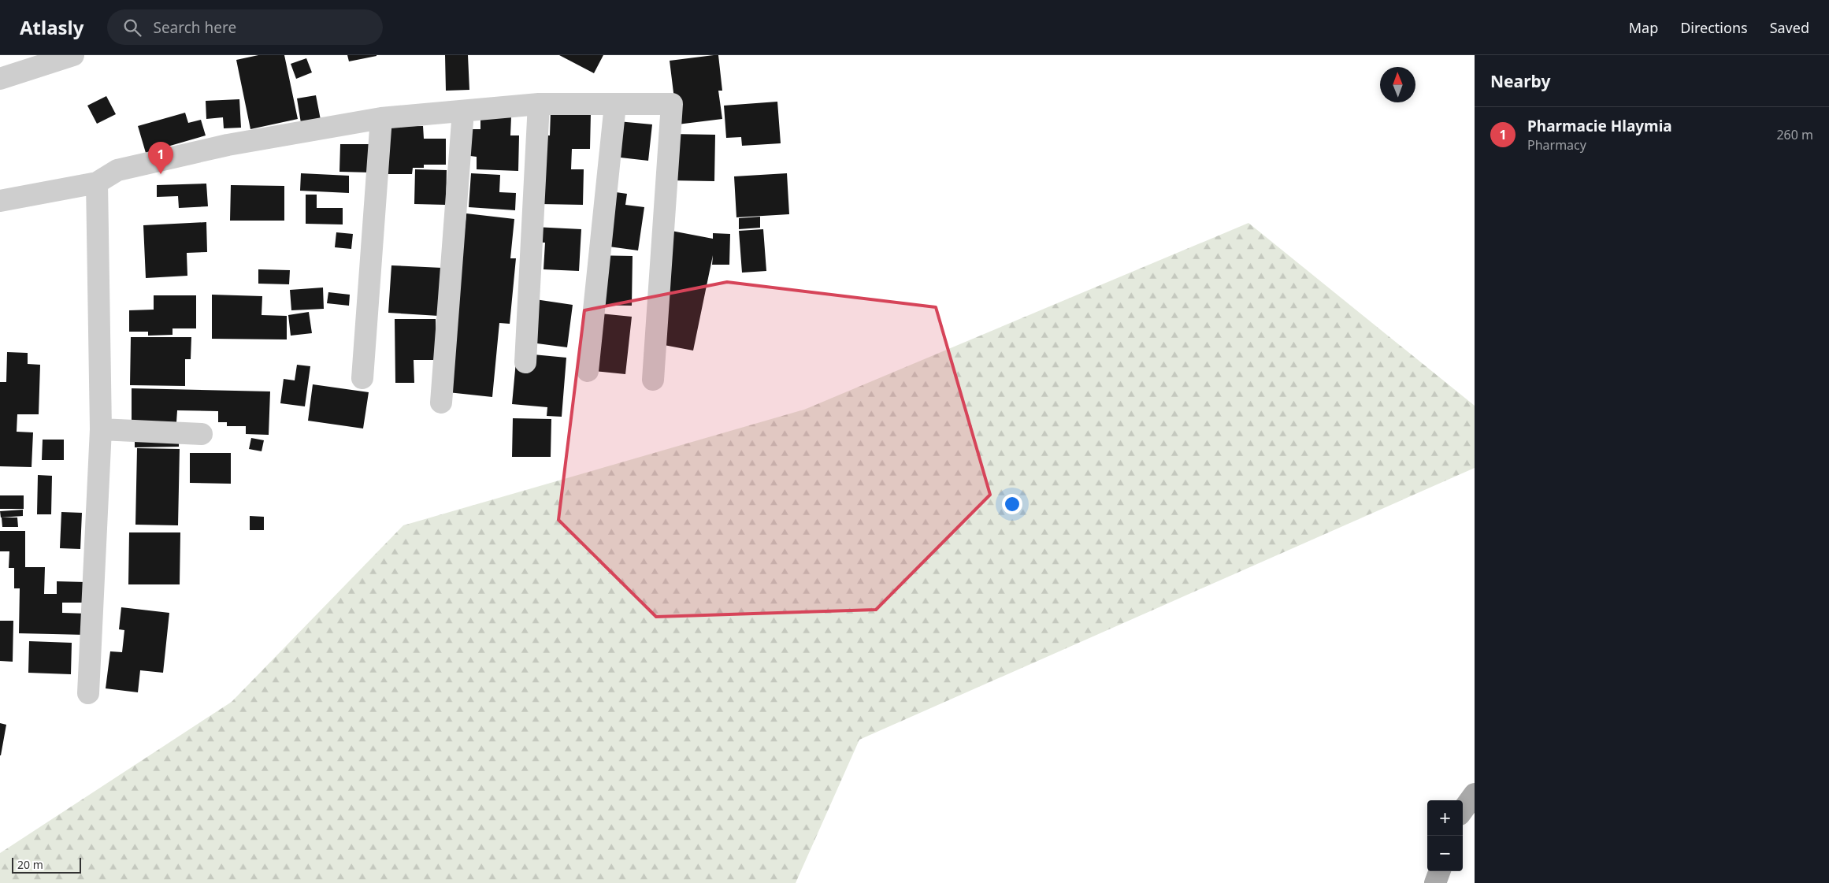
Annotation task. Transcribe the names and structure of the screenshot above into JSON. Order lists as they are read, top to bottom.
{
  "scale_bar": "20 m",
  "north": "top",
  "page": {
    "header": "Atlasly",
    "search": "Search here",
    "nav": ["Map", "Directions", "Saved"],
    "heading": "Nearby",
    "list": [
      {
        "mark": "1",
        "name": "Pharmacie Hlaymia",
        "note": "Pharmacy",
        "value": "260 m"
      }
    ],
    "pins": "1",
    "map_buttons": ["+", "−"],
    "scale": "20 m"
  }
}
